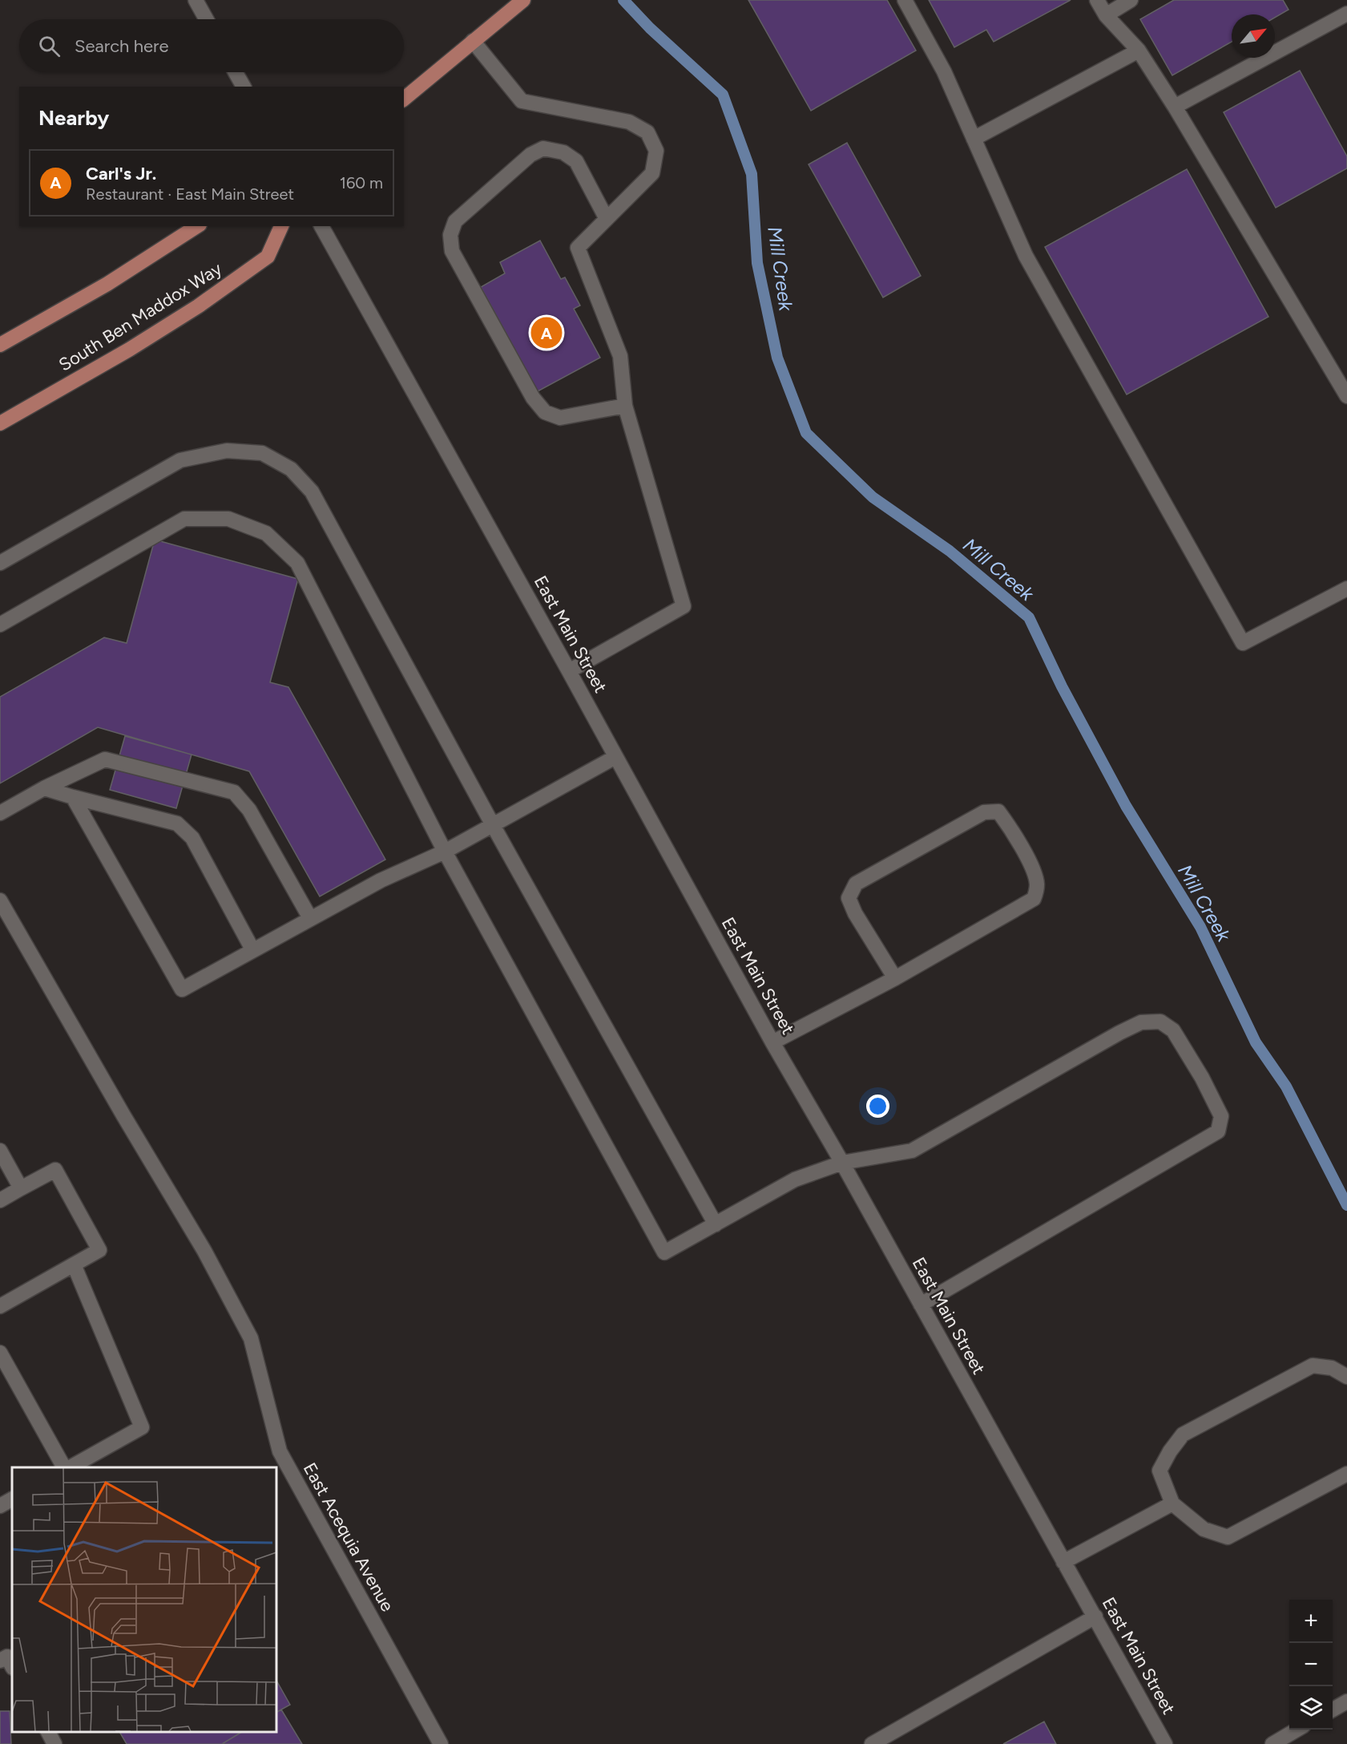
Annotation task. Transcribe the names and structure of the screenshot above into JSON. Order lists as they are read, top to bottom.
{
  "streets": {
    "main road": ["South Ben Maddox Way"],
    "street": ["East Main Street", "East Acequia Avenue"]
  },
  "water": ["Mill Creek"],
  "north": "top right",
  "page": {
    "search": "Search here",
    "heading": "Nearby",
    "list": [
      {
        "mark": "A",
        "name": "Carl's Jr.",
        "note": "Restaurant · East Main Street",
        "value": "160 m"
      }
    ],
    "pins": "A",
    "map_buttons": ["+", "−"]
  }
}
